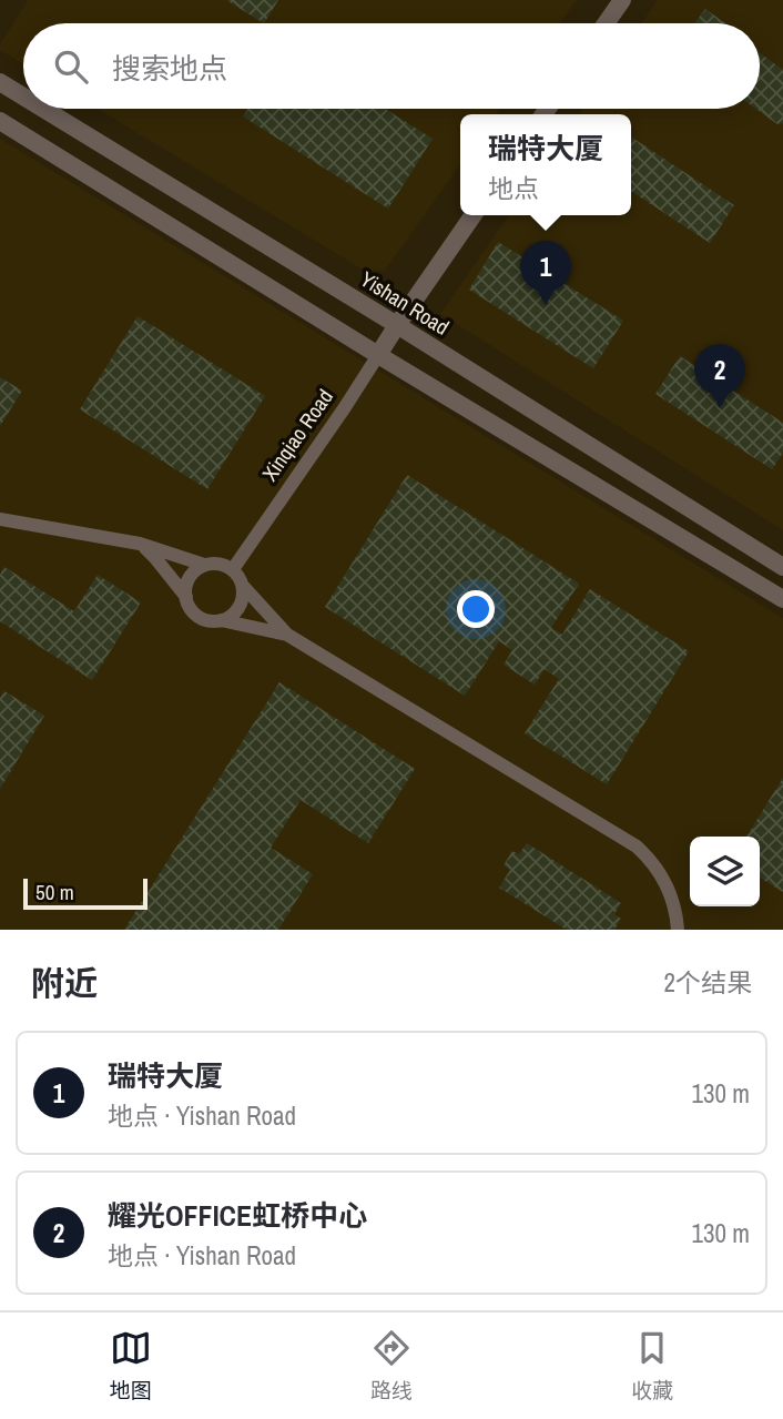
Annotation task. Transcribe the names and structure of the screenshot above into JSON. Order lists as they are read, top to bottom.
{
  "streets": {
    "street": ["Yishan Road", "Xinqiao Road"]
  },
  "crossings": [
    ["Yishan Road", "Xinqiao Road"]
  ],
  "scale_bar": "50 m",
  "page": {
    "search": "搜索地点",
    "popup": ["瑞特大厦", "地点"],
    "pins": ["1", "2"],
    "scale": "50 m",
    "heading": ["附近", "2个结果"],
    "list": [
      {
        "mark": "1",
        "name": "瑞特大厦",
        "note": "地点 · Yishan Road",
        "value": "130 m"
      },
      {
        "mark": "2",
        "name": "耀光OFFICE虹桥中心",
        "note": "地点 · Yishan Road",
        "value": "130 m"
      }
    ],
    "nav": ["地图", "路线", "收藏"]
  }
}
